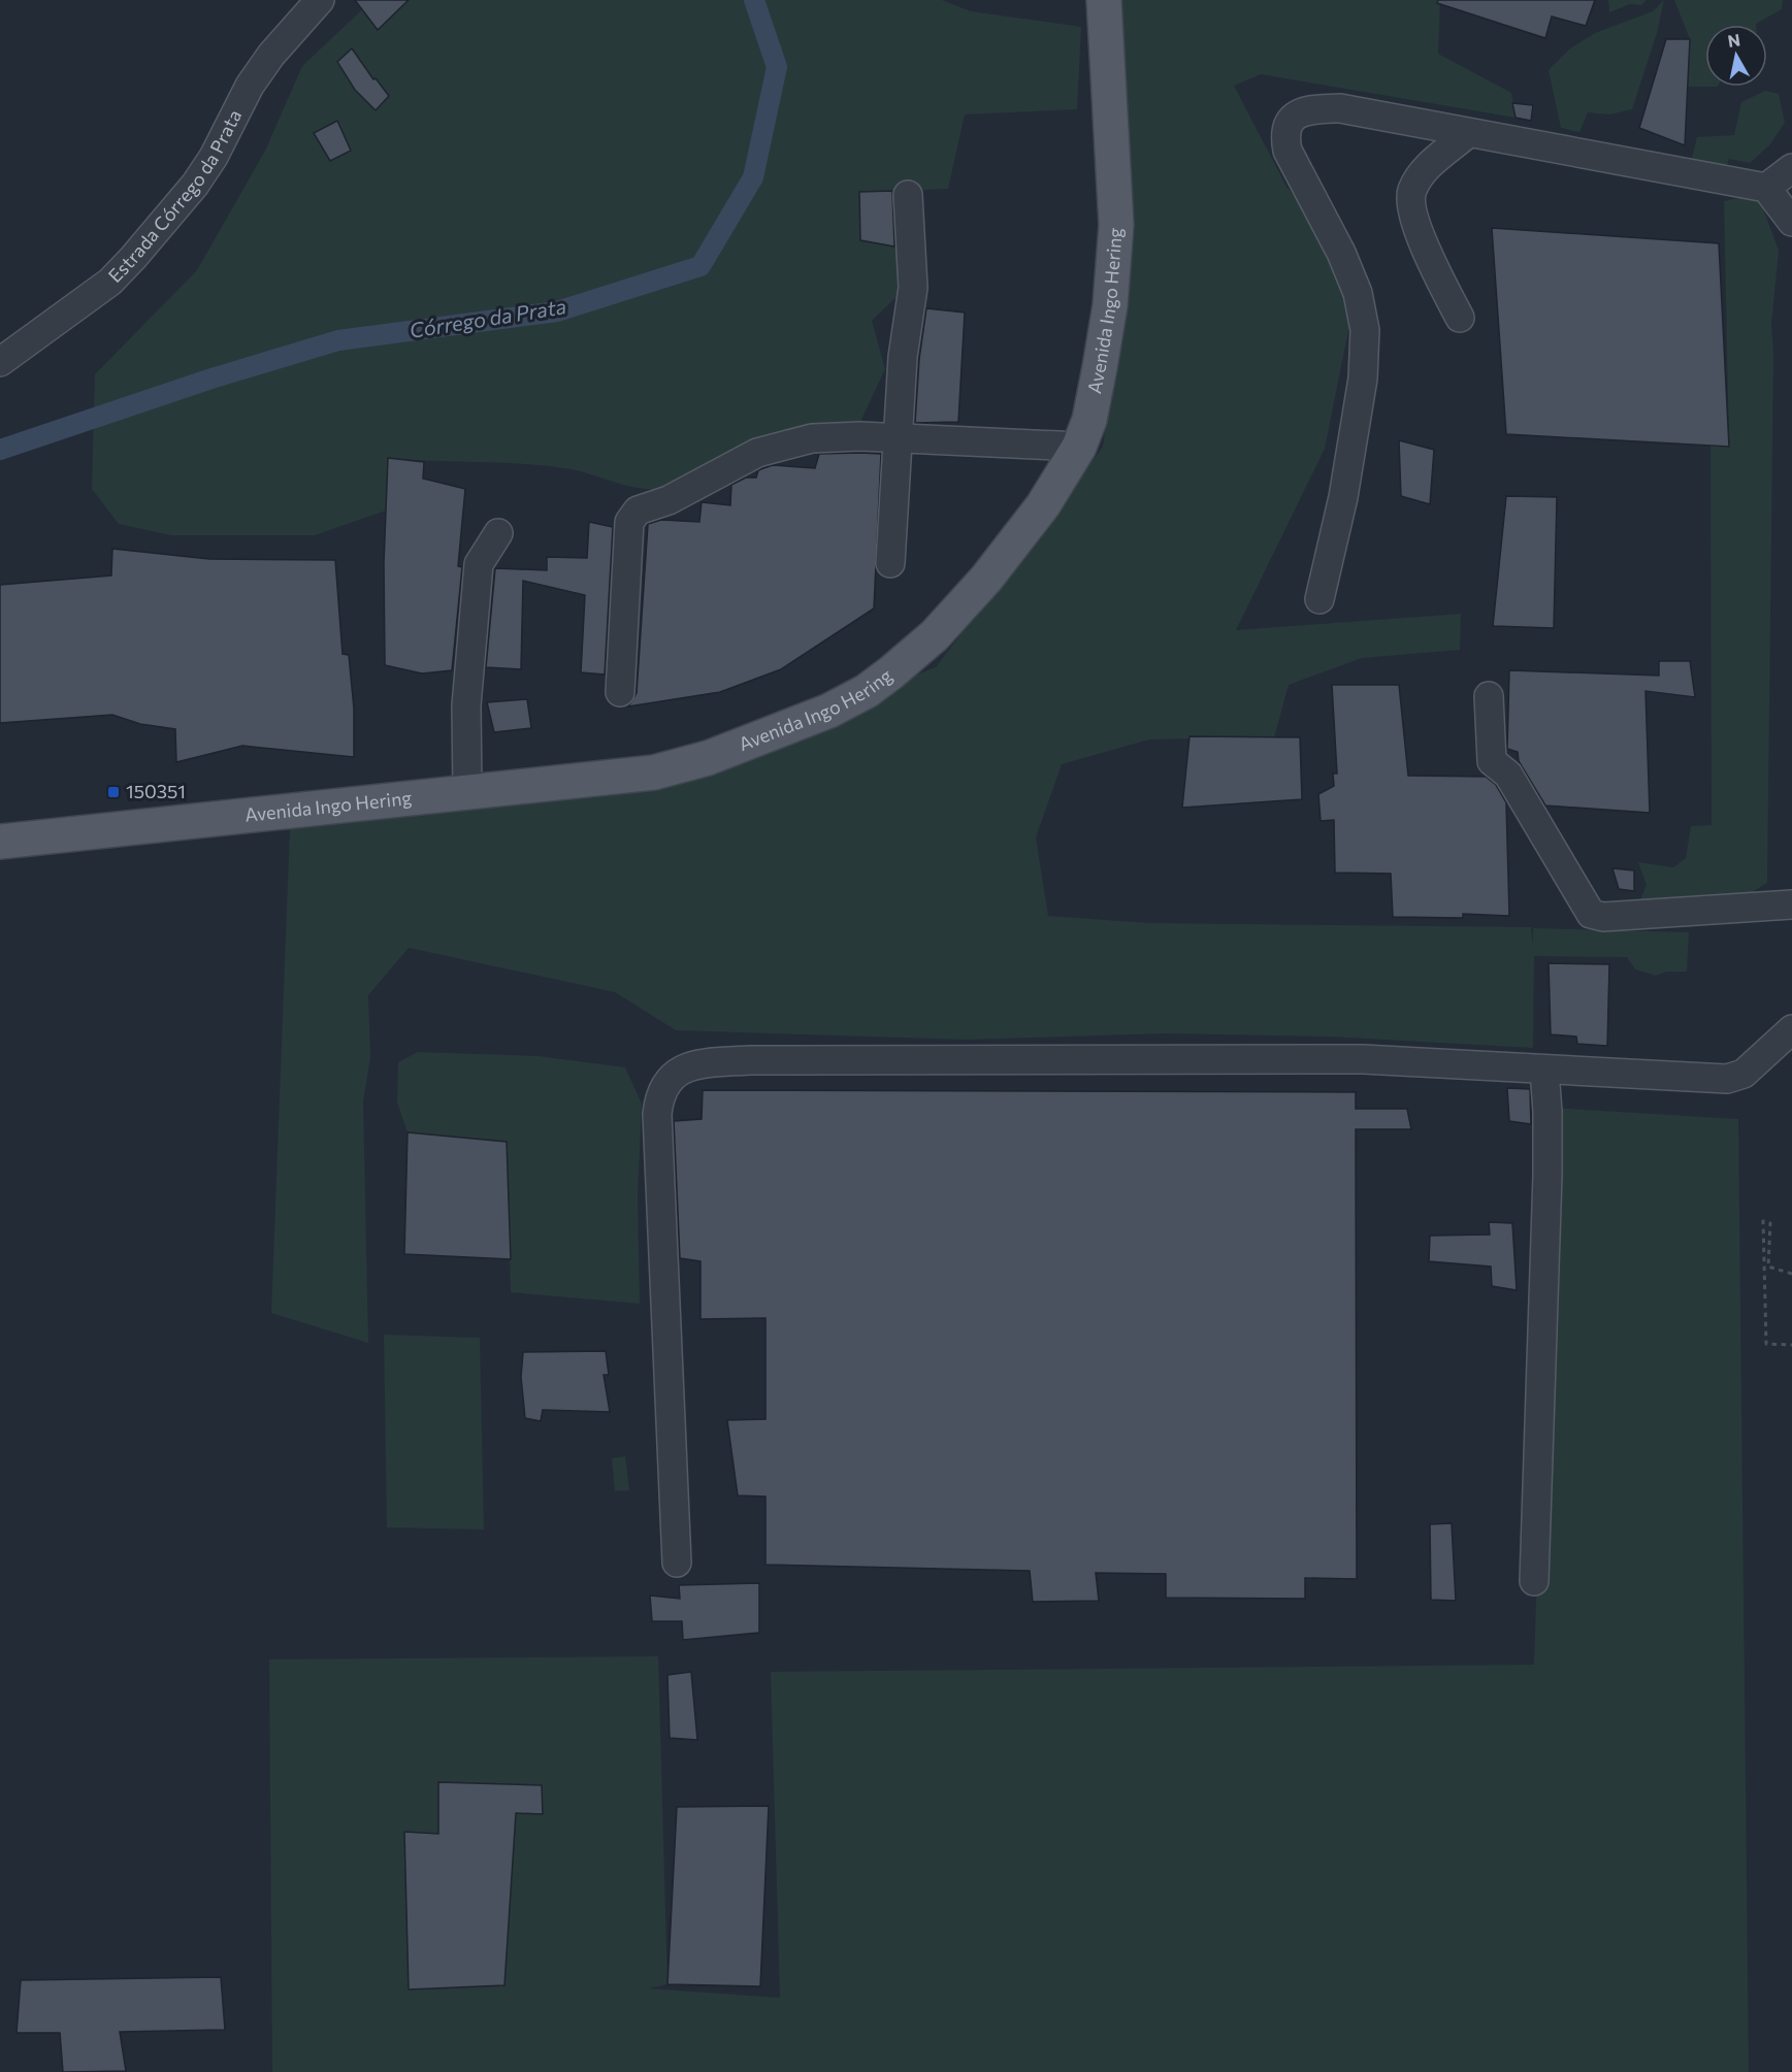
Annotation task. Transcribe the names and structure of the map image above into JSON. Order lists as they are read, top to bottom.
{
  "streets": {
    "main road": ["Avenida Ingo Hering"],
    "street": ["Estrada Córrego da Prata"]
  },
  "water": ["Córrego da Prata"],
  "places": {
    "transit": ["150351"]
  },
  "north": "top"
}
